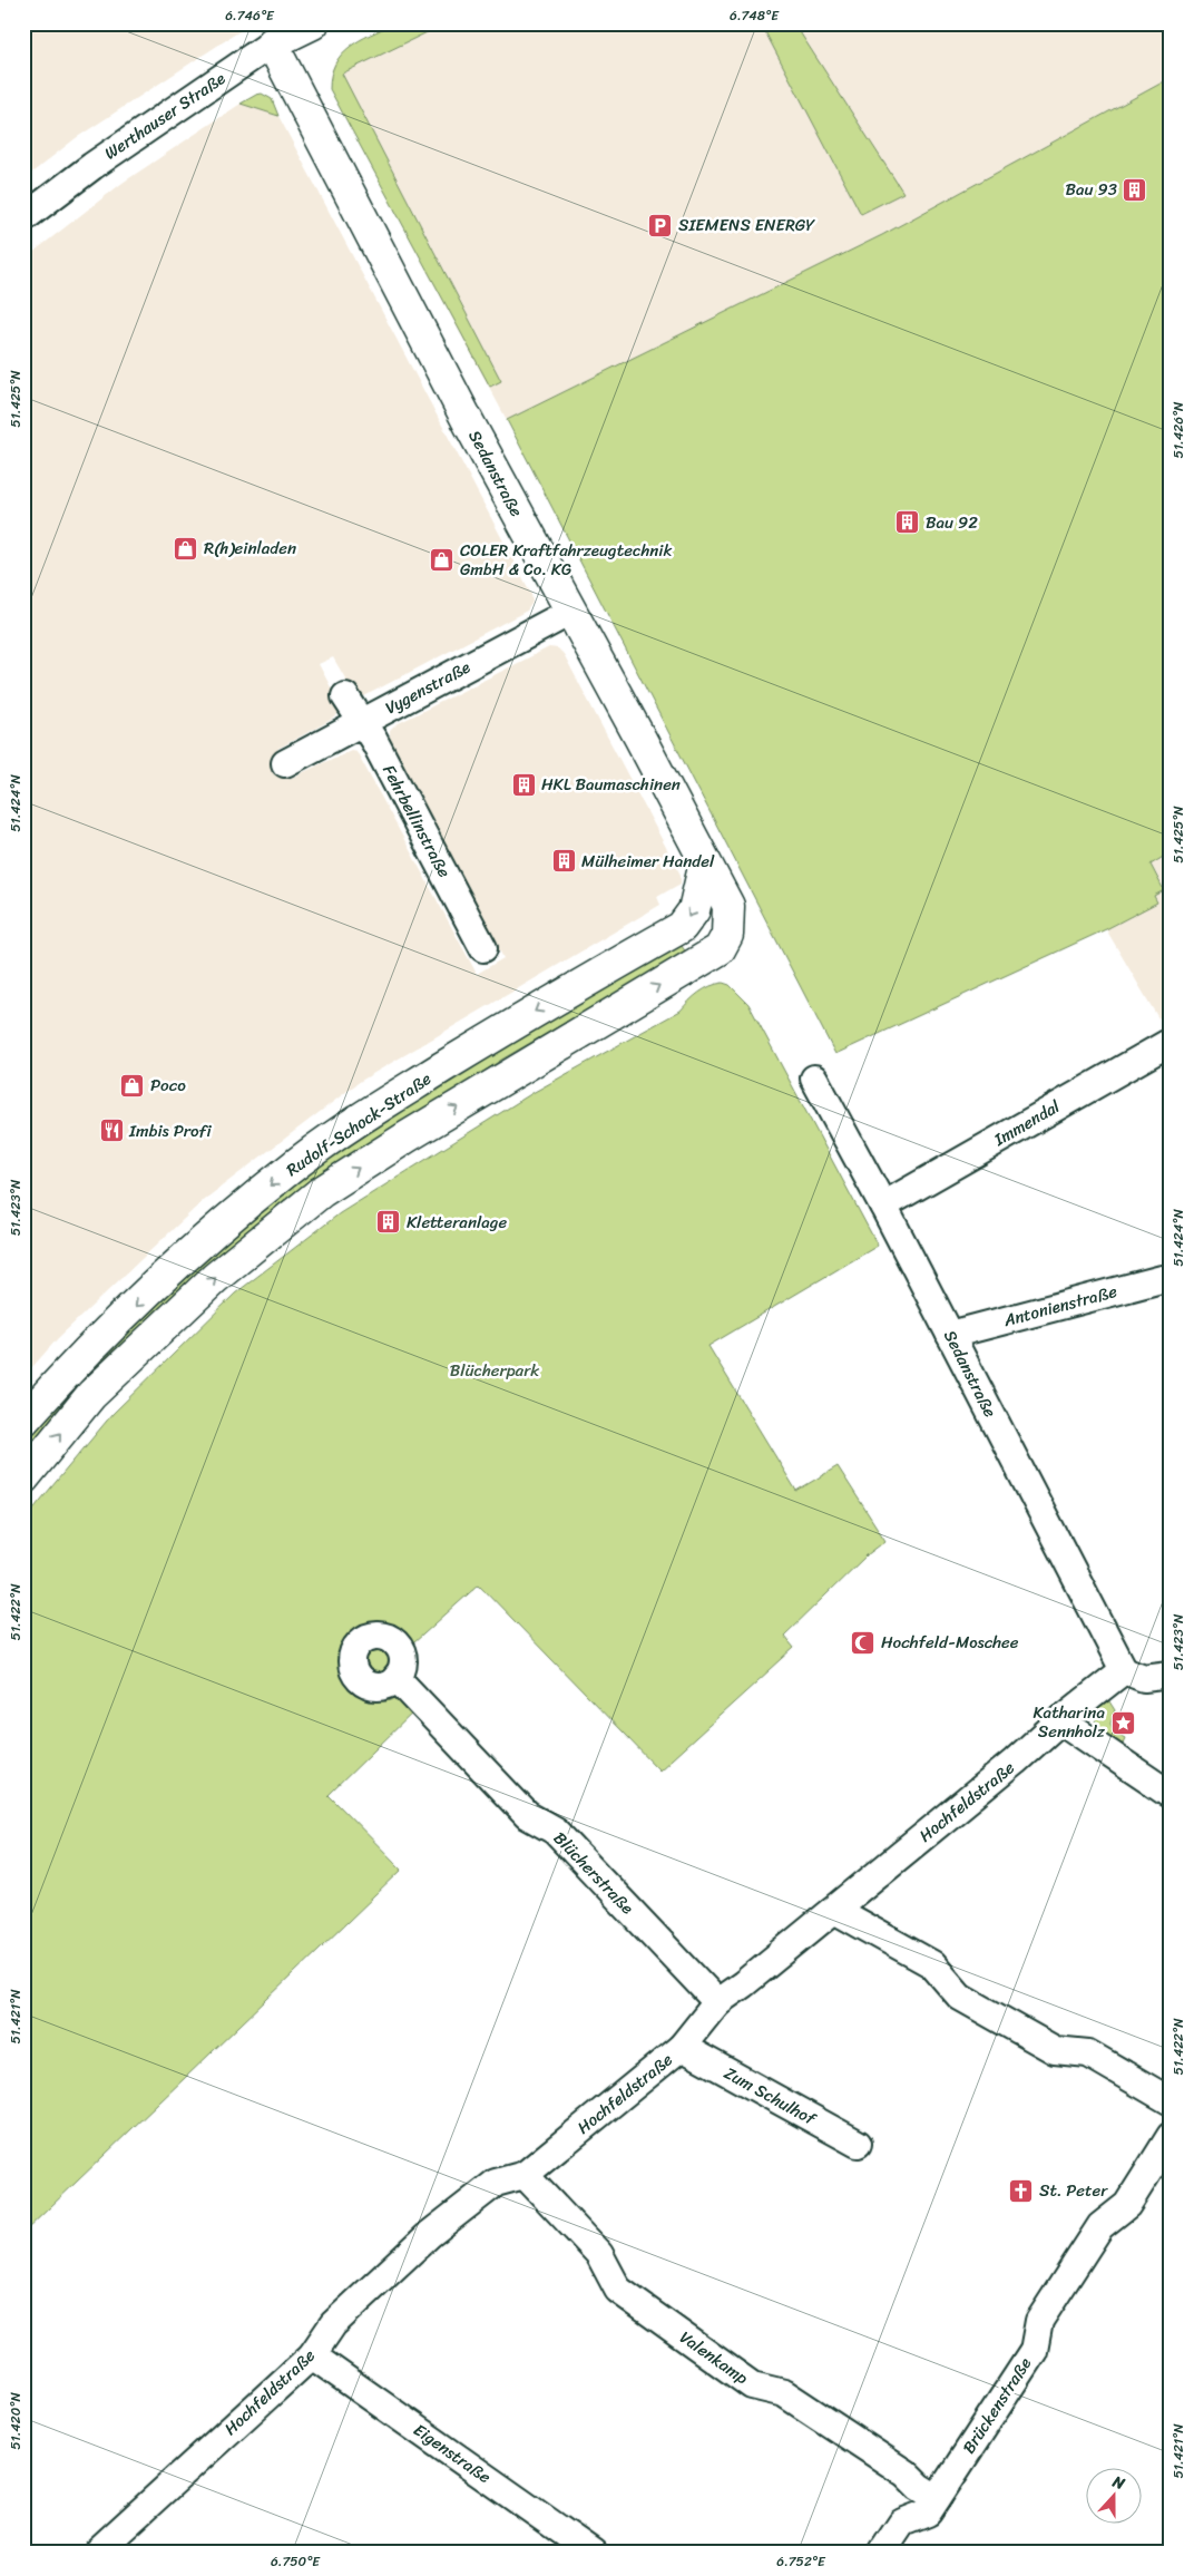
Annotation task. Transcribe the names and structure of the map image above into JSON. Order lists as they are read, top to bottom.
{
  "streets": {
    "main road": ["Werthauser Straße", "Sedanstraße", "Rudolf-Schock-Straße"],
    "street": [
      "Vygenstraße",
      "Fehrbellinstraße",
      "Immendal",
      "Antonienstraße",
      "Hochfeldstraße",
      "Blücherstraße",
      "Zum Schulhof",
      "Valenkamp",
      "Brückenstraße",
      "Eigenstraße"
    ]
  },
  "crossings": [
    ["Werthauser Straße", "Sedanstraße"],
    ["Sedanstraße", "Vygenstraße"],
    ["Sedanstraße", "Immendal"],
    ["Sedanstraße", "Rudolf-Schock-Straße"],
    ["Sedanstraße", "Antonienstraße"],
    ["Sedanstraße", "Hochfeldstraße"],
    ["Vygenstraße", "Fehrbellinstraße"],
    ["Hochfeldstraße", "Blücherstraße"],
    ["Hochfeldstraße", "Zum Schulhof"],
    ["Hochfeldstraße", "Valenkamp"],
    ["Hochfeldstraße", "Eigenstraße"],
    ["Valenkamp", "Brückenstraße"]
  ],
  "one_way": ["Sedanstraße", "Rudolf-Schock-Straße"],
  "parks": ["Blücherpark"],
  "places": {
    "building": [
      "Bau 93",
      "Bau 92",
      "HKL Baumaschinen",
      "Mülheimer Handel",
      "Kletteranlage"
    ],
    "parking": ["SIEMENS ENERGY"],
    "shop": ["R(h)einladen", "COLER Kraftfahrzeugtechnik GmbH & Co. KG", "Poco"],
    "restaurant": ["Imbis Profi"],
    "mosque": ["Hochfeld-Moschee"],
    "place": ["Katharina Sennholz"],
    "church": ["St. Peter"]
  },
  "north": "top",
  "coordinates": [
    "6.746°E",
    "6.748°E",
    "51.425°N",
    "51.426°N",
    "51.424°N",
    "51.423°N",
    "51.422°N",
    "51.421°N",
    "51.420°N",
    "6.750°E",
    "6.752°E"
  ]
}
